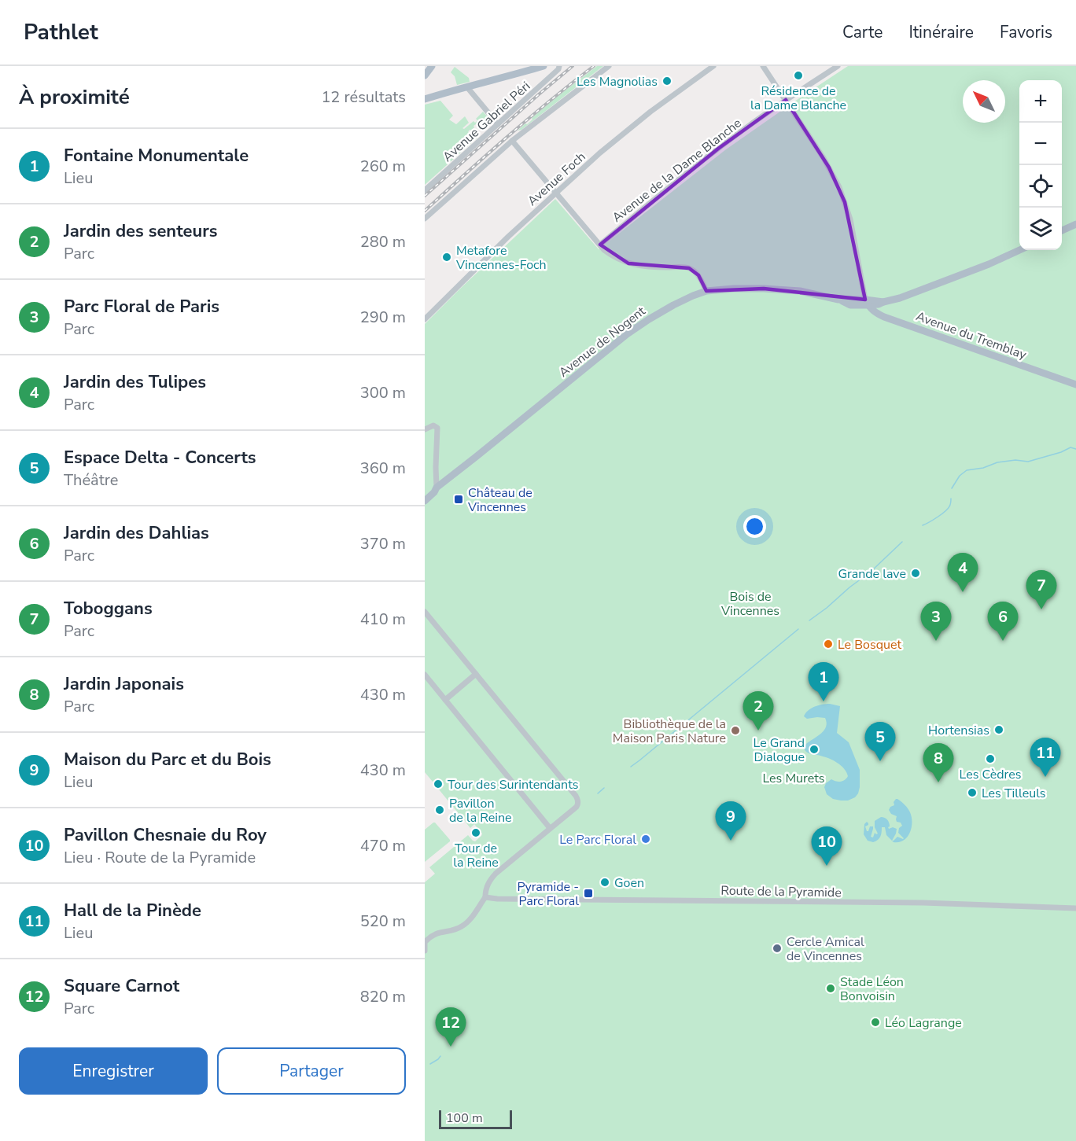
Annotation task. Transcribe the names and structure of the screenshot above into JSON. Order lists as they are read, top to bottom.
{
  "streets": {
    "main road": ["Avenue du Tremblay", "Avenue de Nogent"],
    "street": [
      "Avenue Gabriel Péri",
      "Avenue de la Dame Blanche",
      "Avenue Foch",
      "Route de la Pyramide"
    ]
  },
  "crossings": [
    ["Avenue du Tremblay", "Avenue de Nogent"]
  ],
  "parks": ["Bois de Vincennes", "Les Murets"],
  "places": {
    "other": [
      "Résidence de la Dame Blanche",
      "Les Magnolias",
      "Metafore Vincennes-Foch",
      "Grande lave",
      "Le Bosquet",
      "Hortensias",
      "Bibliothèque de la Maison Paris Nature",
      "Le Grand Dialogue",
      "Les Cèdres",
      "Tour des Surintendants",
      "Les Tilleuls",
      "Pavillon de la Reine",
      "Tour de la Reine",
      "Le Parc Floral",
      "Goen",
      "Cercle Amical de Vincennes",
      "Stade Léon Bonvoisin",
      "Léo Lagrange"
    ],
    "transit": ["Château de Vincennes", "Pyramide - Parc Floral"]
  },
  "scale_bar": "100 m",
  "north": "top left",
  "page": {
    "header": "Pathlet",
    "nav": ["Carte", "Itinéraire", "Favoris"],
    "heading": ["À proximité", "12 résultats"],
    "map_buttons": ["+", "−"],
    "list": [
      {
        "mark": "1",
        "name": "Fontaine Monumentale",
        "note": "Lieu",
        "value": "260 m"
      },
      {
        "mark": "2",
        "name": "Jardin des senteurs",
        "note": "Parc",
        "value": "280 m"
      },
      {
        "mark": "3",
        "name": "Parc Floral de Paris",
        "note": "Parc",
        "value": "290 m"
      },
      {
        "mark": "4",
        "name": "Jardin des Tulipes",
        "note": "Parc",
        "value": "300 m"
      },
      {
        "mark": "5",
        "name": "Espace Delta - Concerts",
        "note": "Théâtre",
        "value": "360 m"
      },
      {
        "mark": "6",
        "name": "Jardin des Dahlias",
        "note": "Parc",
        "value": "370 m"
      },
      {
        "mark": "7",
        "name": "Toboggans",
        "note": "Parc",
        "value": "410 m"
      },
      {
        "mark": "8",
        "name": "Jardin Japonais",
        "note": "Parc",
        "value": "430 m"
      },
      {
        "mark": "9",
        "name": "Maison du Parc et du Bois",
        "note": "Lieu",
        "value": "430 m"
      },
      {
        "mark": "10",
        "name": "Pavillon Chesnaie du Roy",
        "note": "Lieu · Route de la Pyramide",
        "value": "470 m"
      },
      {
        "mark": "11",
        "name": "Hall de la Pinède",
        "note": "Lieu",
        "value": "520 m"
      },
      {
        "mark": "12",
        "name": "Square Carnot",
        "note": "Parc",
        "value": "820 m"
      }
    ],
    "pins": [
      "4",
      "7",
      "3",
      "6",
      "1",
      "2",
      "5",
      "11",
      "8",
      "9",
      "10",
      "12"
    ],
    "buttons": ["Enregistrer", "Partager"],
    "scale": "100 m"
  }
}
